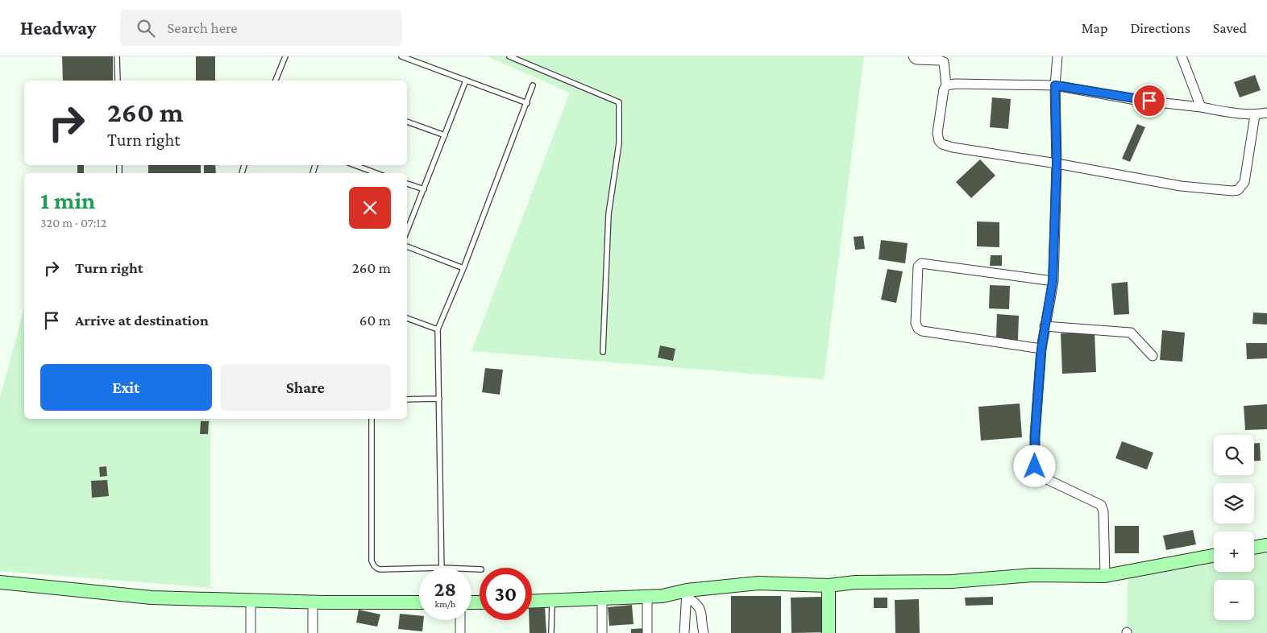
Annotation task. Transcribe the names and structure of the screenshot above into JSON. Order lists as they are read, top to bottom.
{
  "page": {
    "header": "Headway",
    "search": "Search here",
    "nav": ["Map", "Directions", "Saved"],
    "turn": ["260 m", "Turn right"],
    "heading": ["1 min", "320 m · 07:12"],
    "list": [
      {
        "name": "Turn right",
        "value": "260 m"
      },
      {
        "name": "Arrive at destination",
        "value": "60 m"
      }
    ],
    "buttons": ["Exit", "Share"],
    "map_buttons": ["+", "−"],
    "speed": "28 km/h",
    "limit": "30"
  }
}
